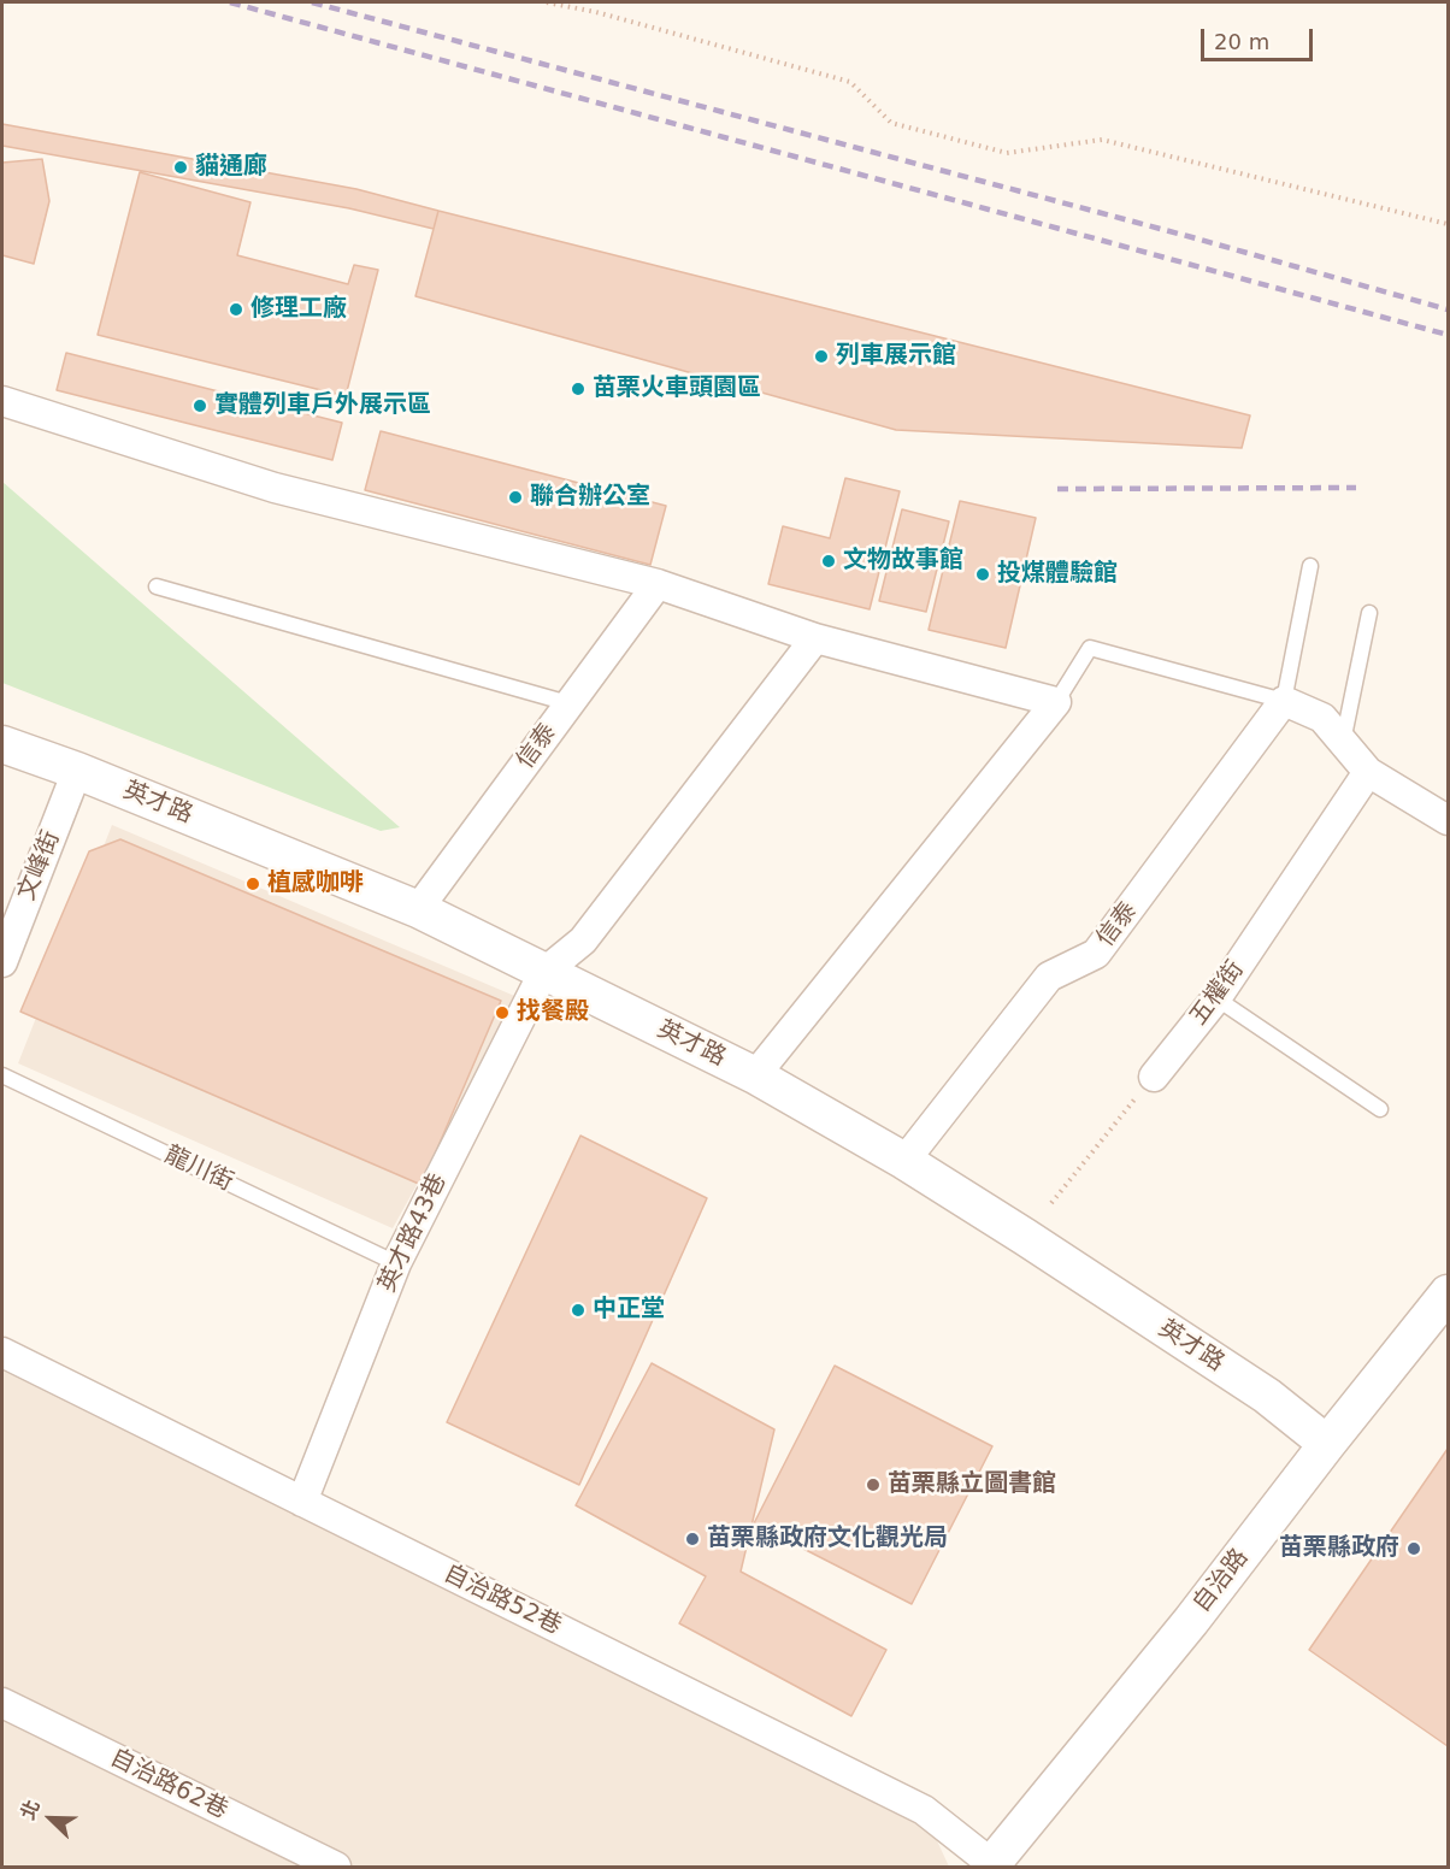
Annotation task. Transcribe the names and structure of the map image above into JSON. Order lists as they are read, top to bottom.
{
  "streets": {
    "street": [
      "信泰",
      "英才路",
      "文峰街",
      "五權街",
      "英才路43巷",
      "自治路",
      "自治路52巷",
      "自治路62巷"
    ],
    "lane": ["龍川街"]
  },
  "crossings": [
    ["信泰", "英才路"],
    ["英才路", "文峰街"],
    ["英才路", "英才路43巷"],
    ["英才路", "自治路"],
    ["龍川街", "英才路43巷"],
    ["英才路43巷", "自治路52巷"],
    ["自治路", "自治路52巷"]
  ],
  "places": [
    "貓通廊",
    "修理工廠",
    "列車展示館",
    "苗栗火車頭園區",
    "實體列車戶外展示區",
    "聯合辦公室",
    "文物故事館",
    "投煤體驗館",
    "植感咖啡",
    "找餐殿",
    "中正堂",
    "苗栗縣立圖書館",
    "苗栗縣政府文化觀光局",
    "苗栗縣政府"
  ],
  "scale_bar": "20 m",
  "north": "top left"
}
